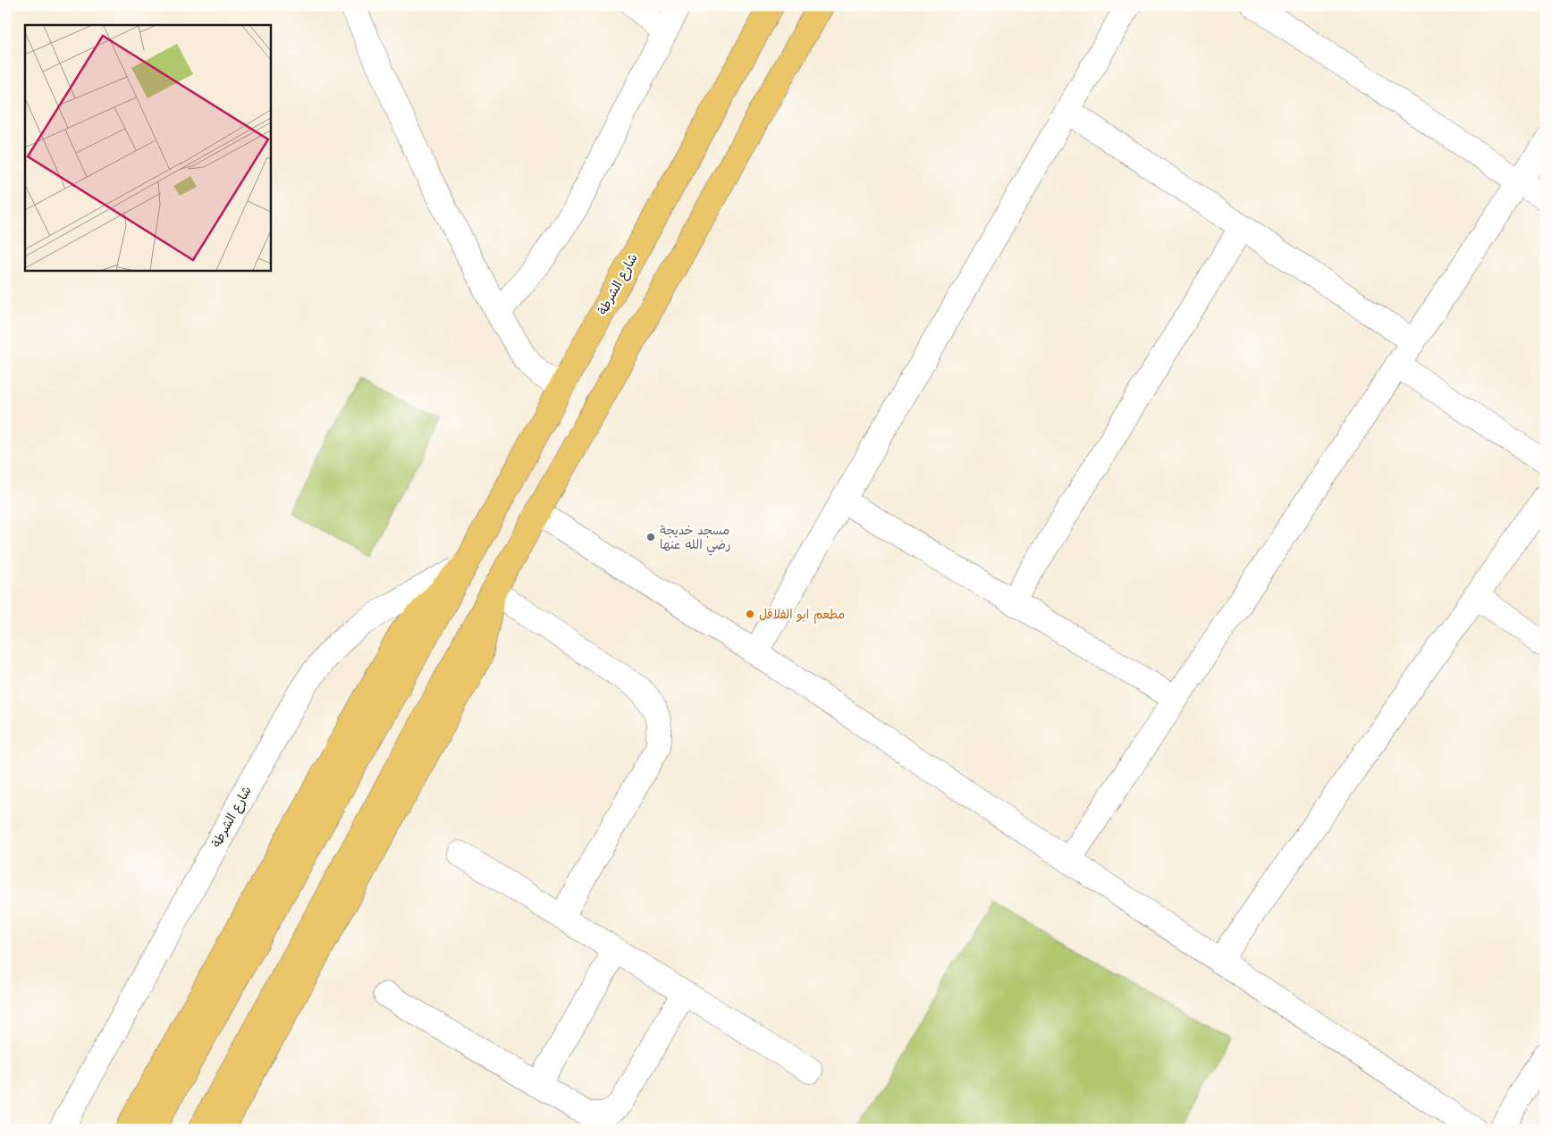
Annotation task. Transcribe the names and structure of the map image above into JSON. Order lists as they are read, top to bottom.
{
  "streets": {
    "main road": ["شارع الشرطة"]
  },
  "places": ["مسجد خديجة رضي الله عنها", "مطعم ابو الفلافل"]
}
